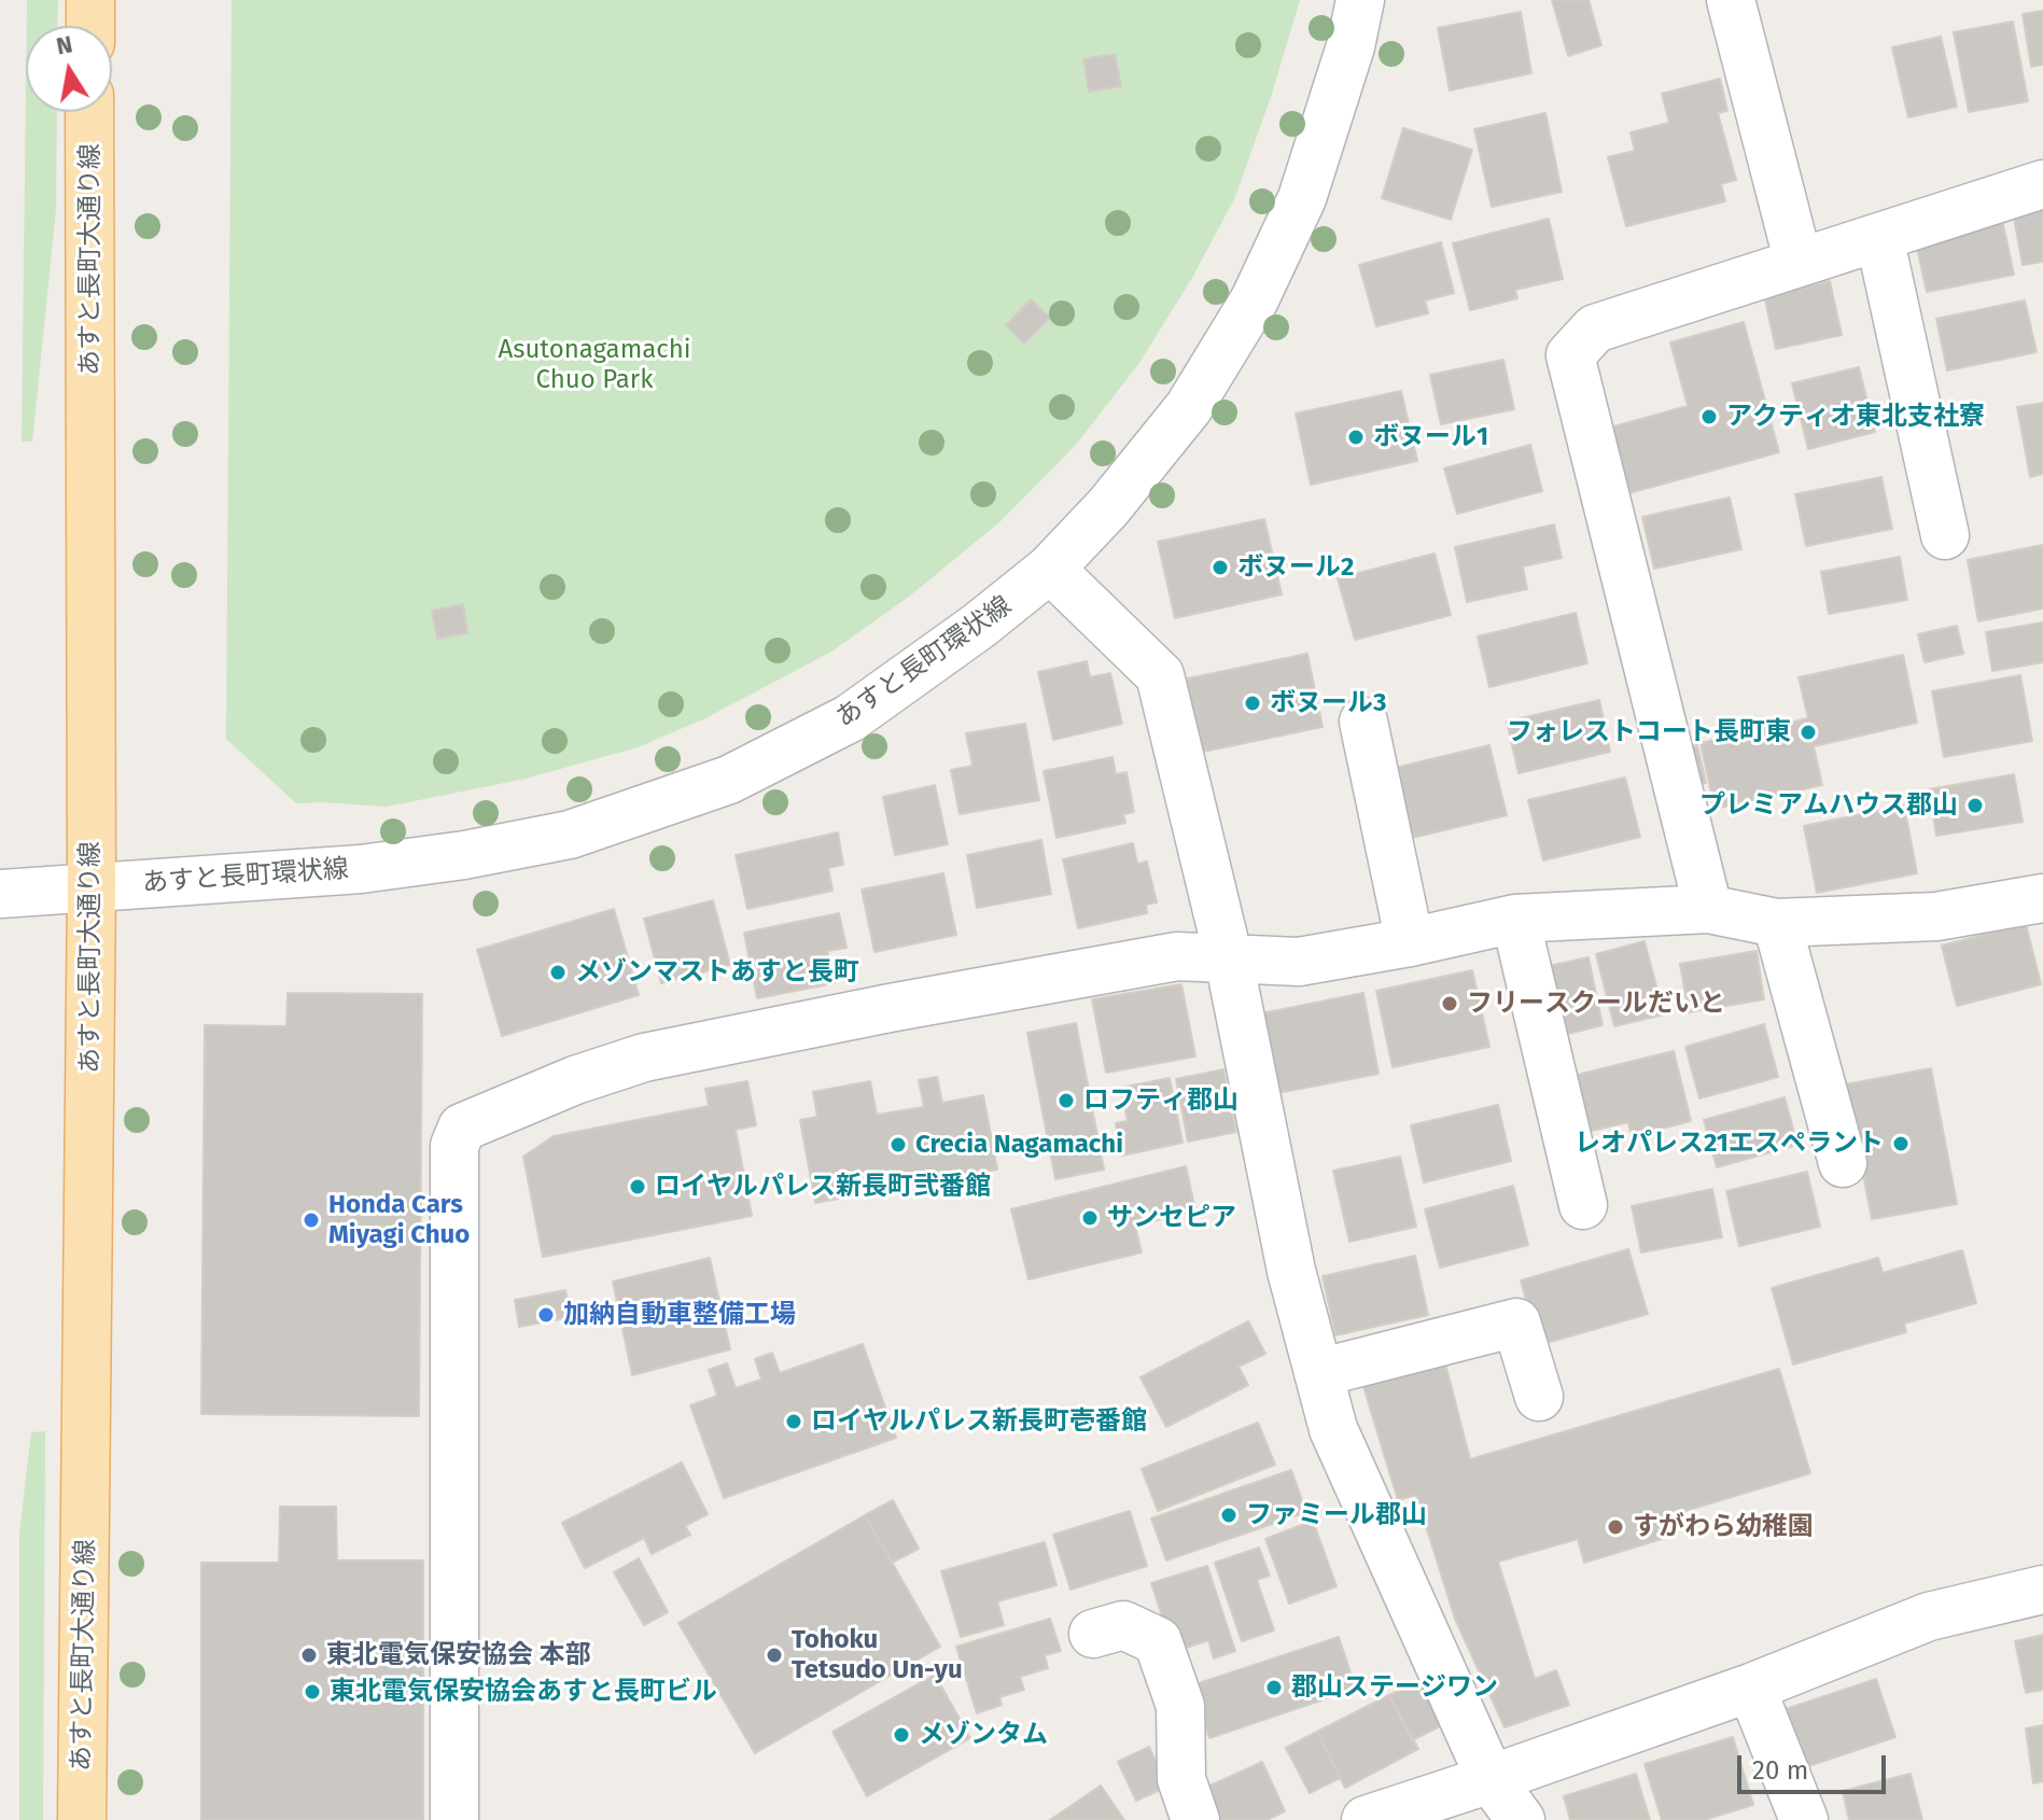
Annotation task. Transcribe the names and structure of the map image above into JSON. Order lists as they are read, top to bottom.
{
  "streets": {
    "main road": ["あすと長町大通り線"],
    "street": ["あすと長町環状線"]
  },
  "crossings": [
    ["あすと長町大通り線", "あすと長町環状線"]
  ],
  "parks": ["Asutonagamachi Chuo Park"],
  "places": [
    "アクティオ東北支社寮",
    "ボヌール1",
    "ボヌール2",
    "ボヌール3",
    "フォレストコート長町東",
    "プレミアムハウス郡山",
    "メゾンマストあすと長町",
    "フリースクールだいと",
    "ロフティ郡山",
    "レオパレス21エスペラント",
    "Crecia Nagamachi",
    "ロイヤルパレス新長町弐番館",
    "サンセピア",
    "Honda Cars Miyagi Chuo",
    "加納自動車整備工場",
    "ロイヤルパレス新長町壱番館",
    "ファミール郡山",
    "すがわら幼稚園",
    "東北電気保安協会 本部",
    "Tohoku Tetsudo Un-yu",
    "郡山ステージワン",
    "東北電気保安協会あすと長町ビル",
    "メゾンタム"
  ],
  "scale_bar": "20 m",
  "north": "top"
}
